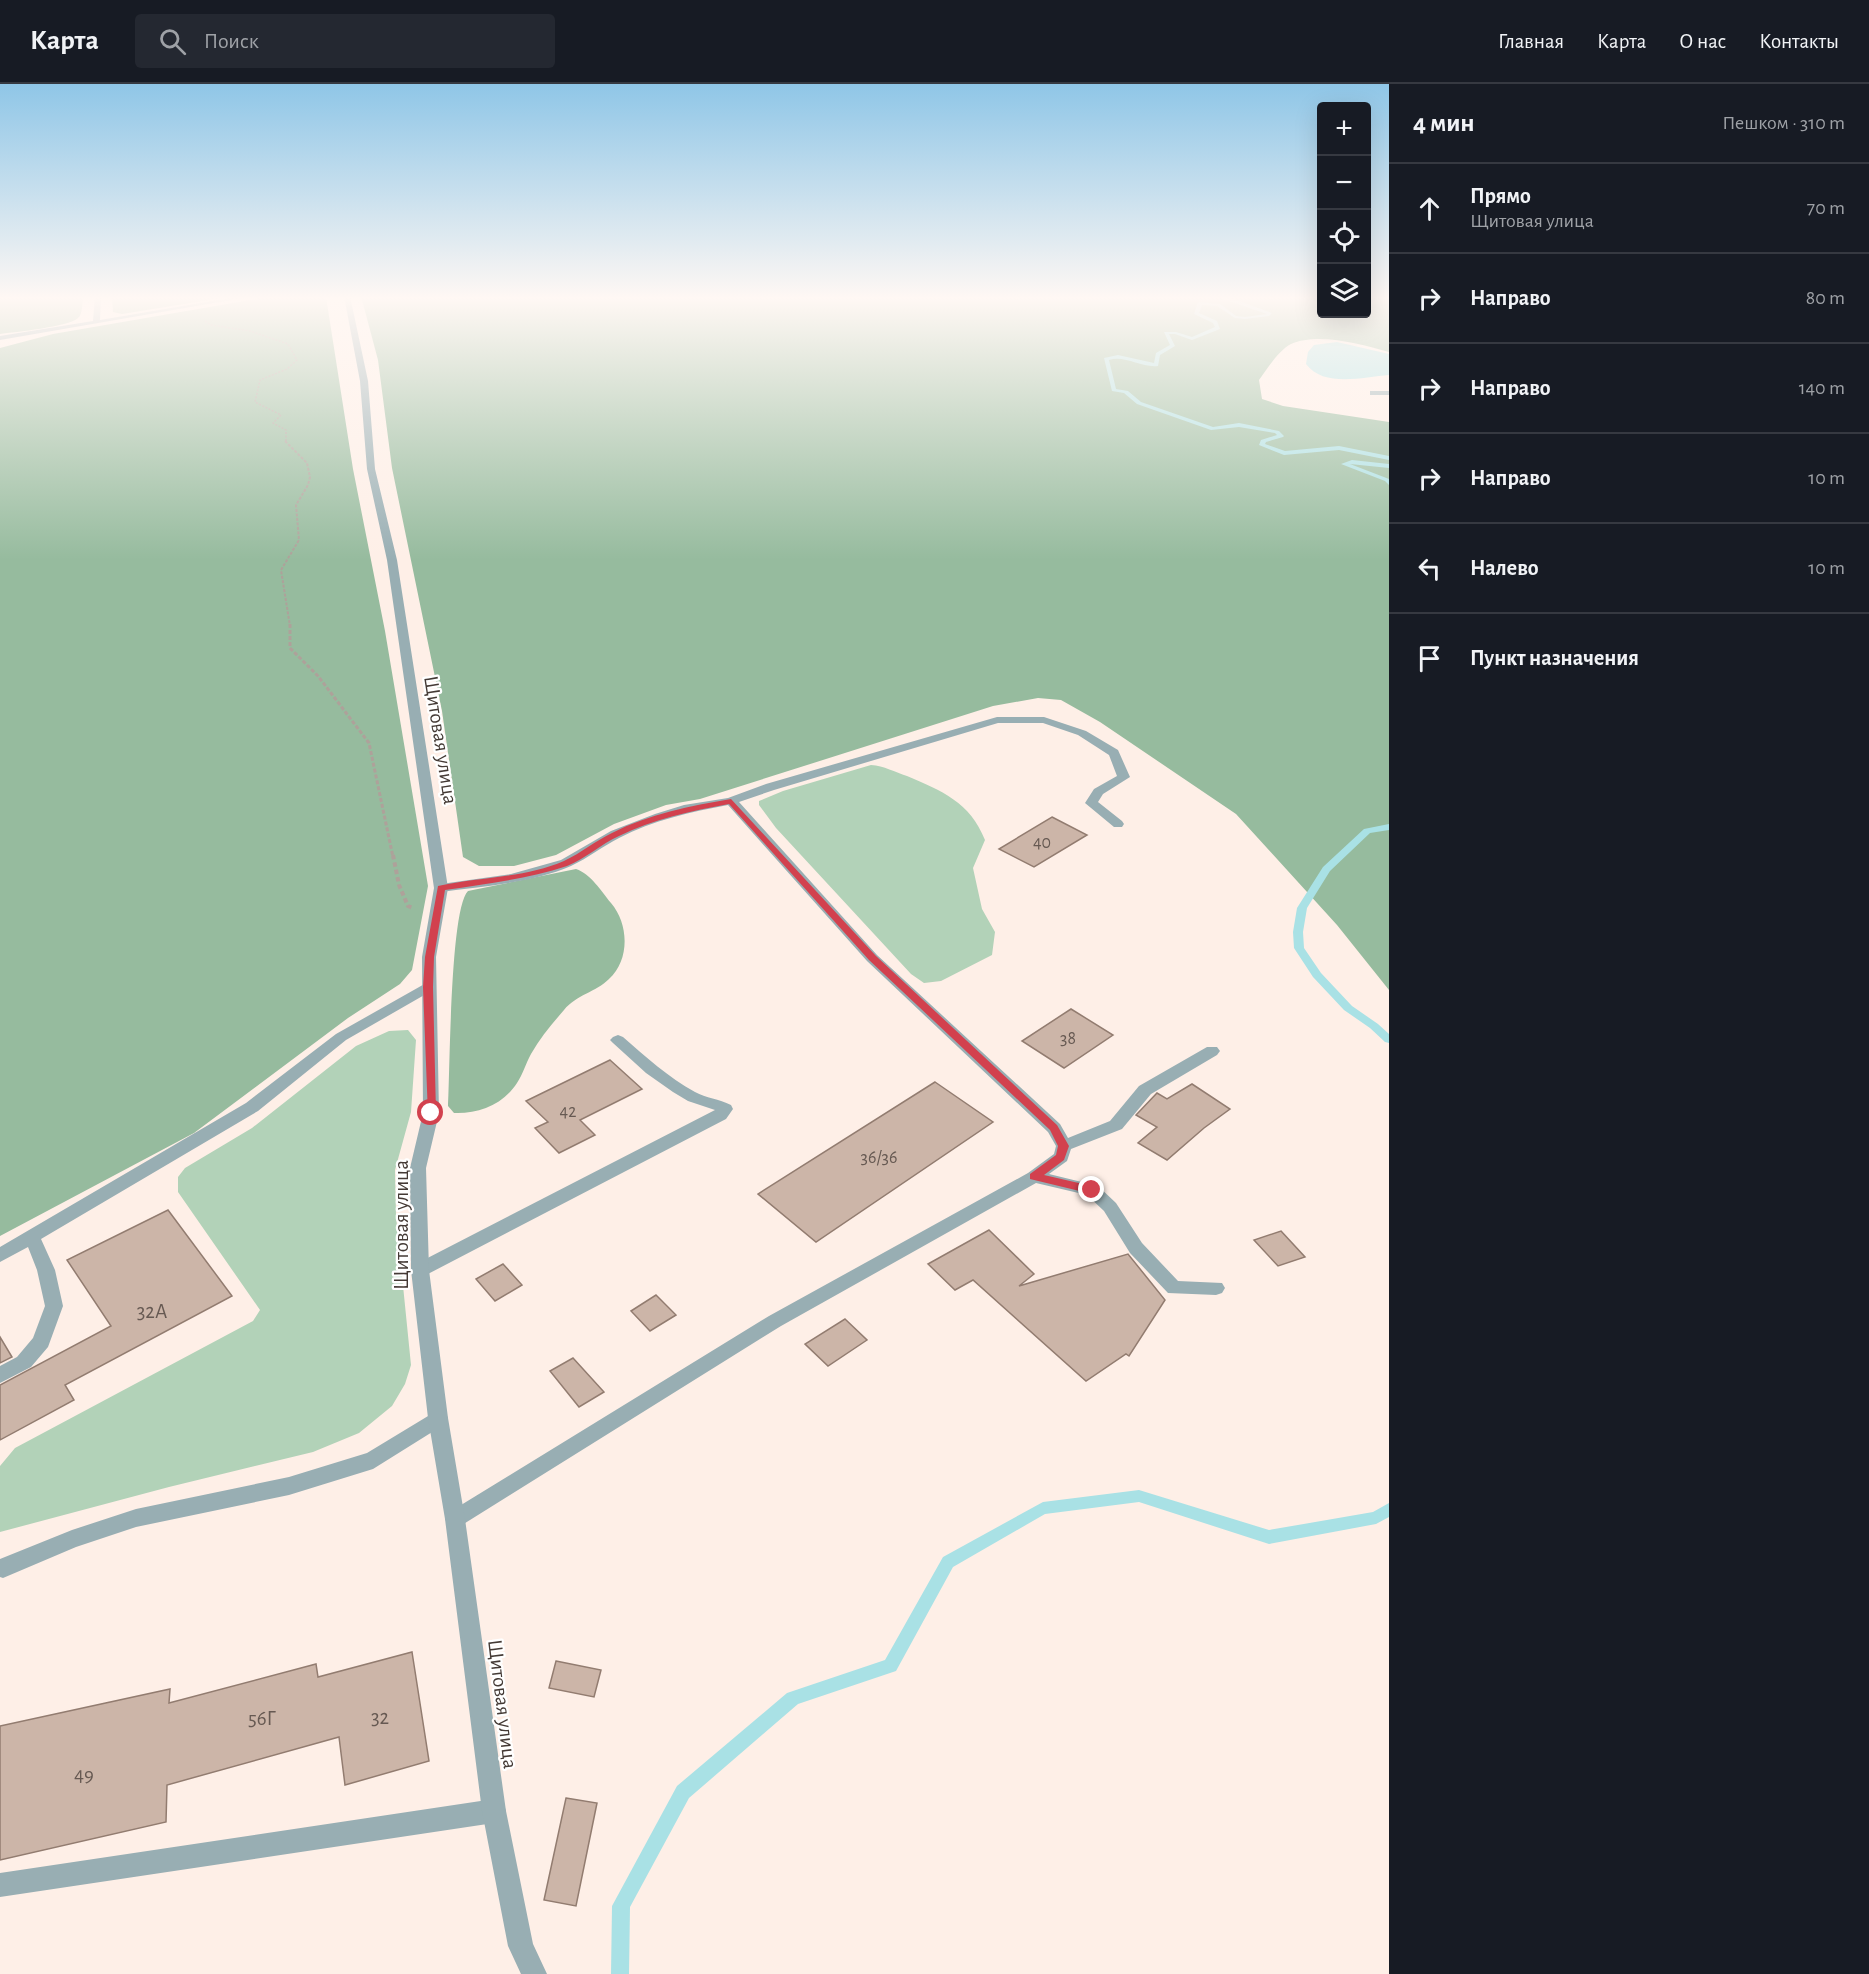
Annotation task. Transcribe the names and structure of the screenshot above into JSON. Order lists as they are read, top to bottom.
{
  "streets": {
    "street": ["Щитовая улица"]
  },
  "house_numbers": [
    "40",
    "38",
    "42",
    "36/36",
    "32А",
    "32",
    "56Г",
    "49"
  ],
  "page": {
    "header": "Карта",
    "search": "Поиск",
    "nav": [
      "Главная",
      "Карта",
      "О нас",
      "Контакты"
    ],
    "heading": ["4 мин", "Пешком · 310 m"],
    "map_buttons": ["+", "−"],
    "list": [
      ["Прямо", "Щитовая улица", "70 m"],
      ["Направо", "80 m"],
      ["Направо", "140 m"],
      ["Направо", "10 m"],
      ["Налево", "10 m"],
      "Пункт назначения"
    ]
  }
}
